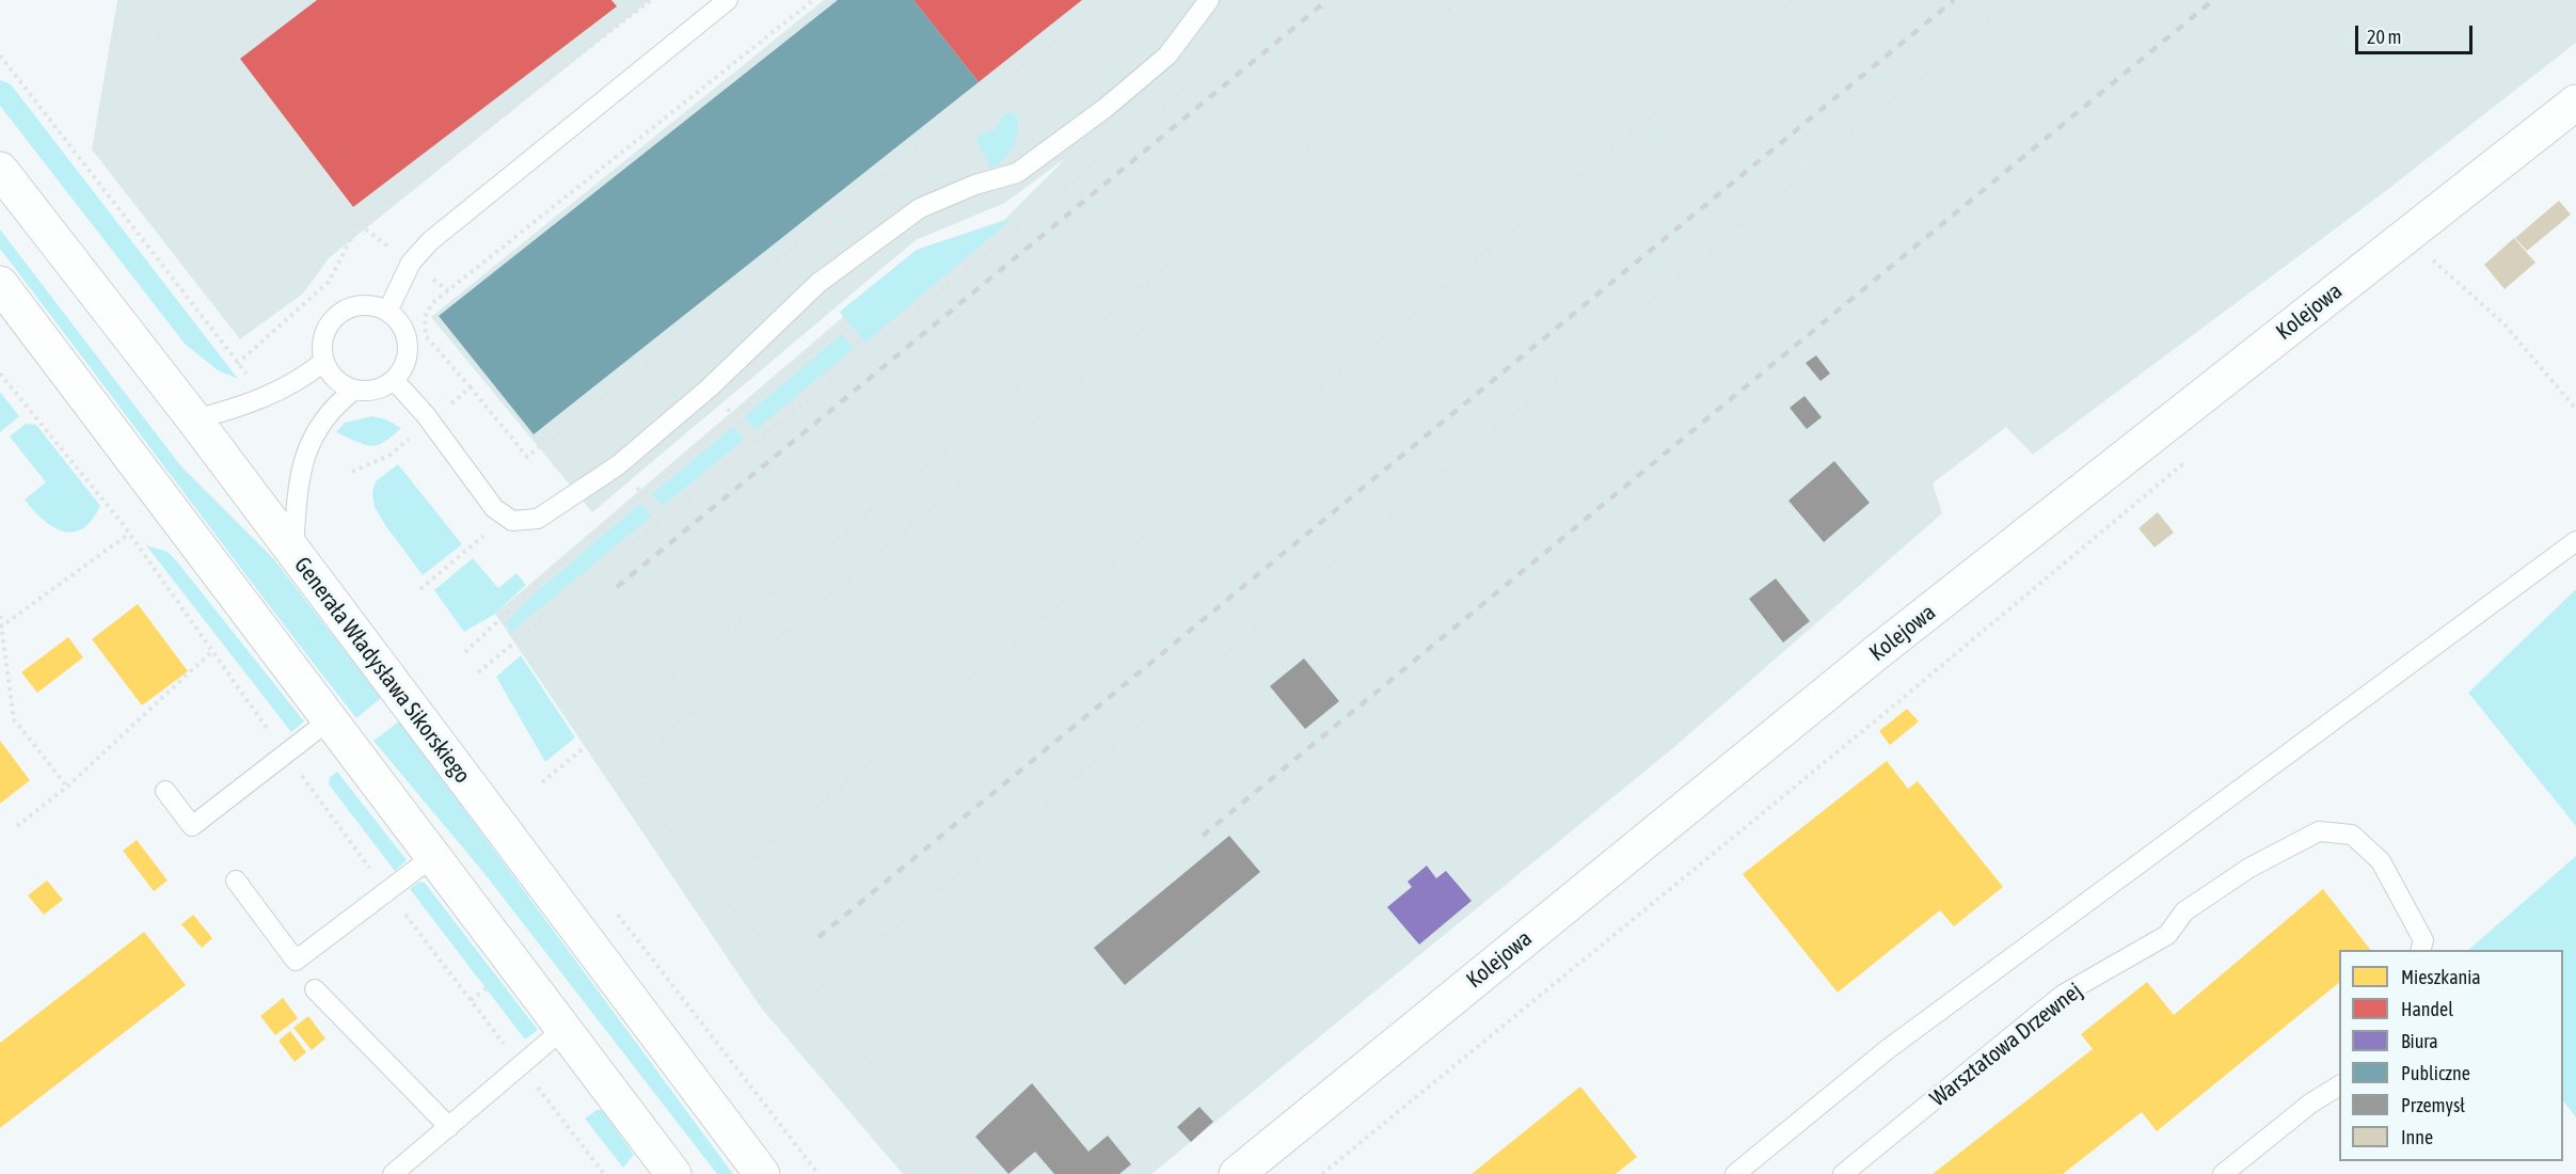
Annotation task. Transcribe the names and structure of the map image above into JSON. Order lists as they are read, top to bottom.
{
  "streets": {
    "main road": ["Kolejowa", "Generała Władysława Sikorskiego"],
    "lane": ["Warsztatowa Drzewnej"]
  },
  "legend": [
    "Mieszkania",
    "Handel",
    "Biura",
    "Publiczne",
    "Przemysł",
    "Inne"
  ],
  "scale_bar": "20 m"
}
